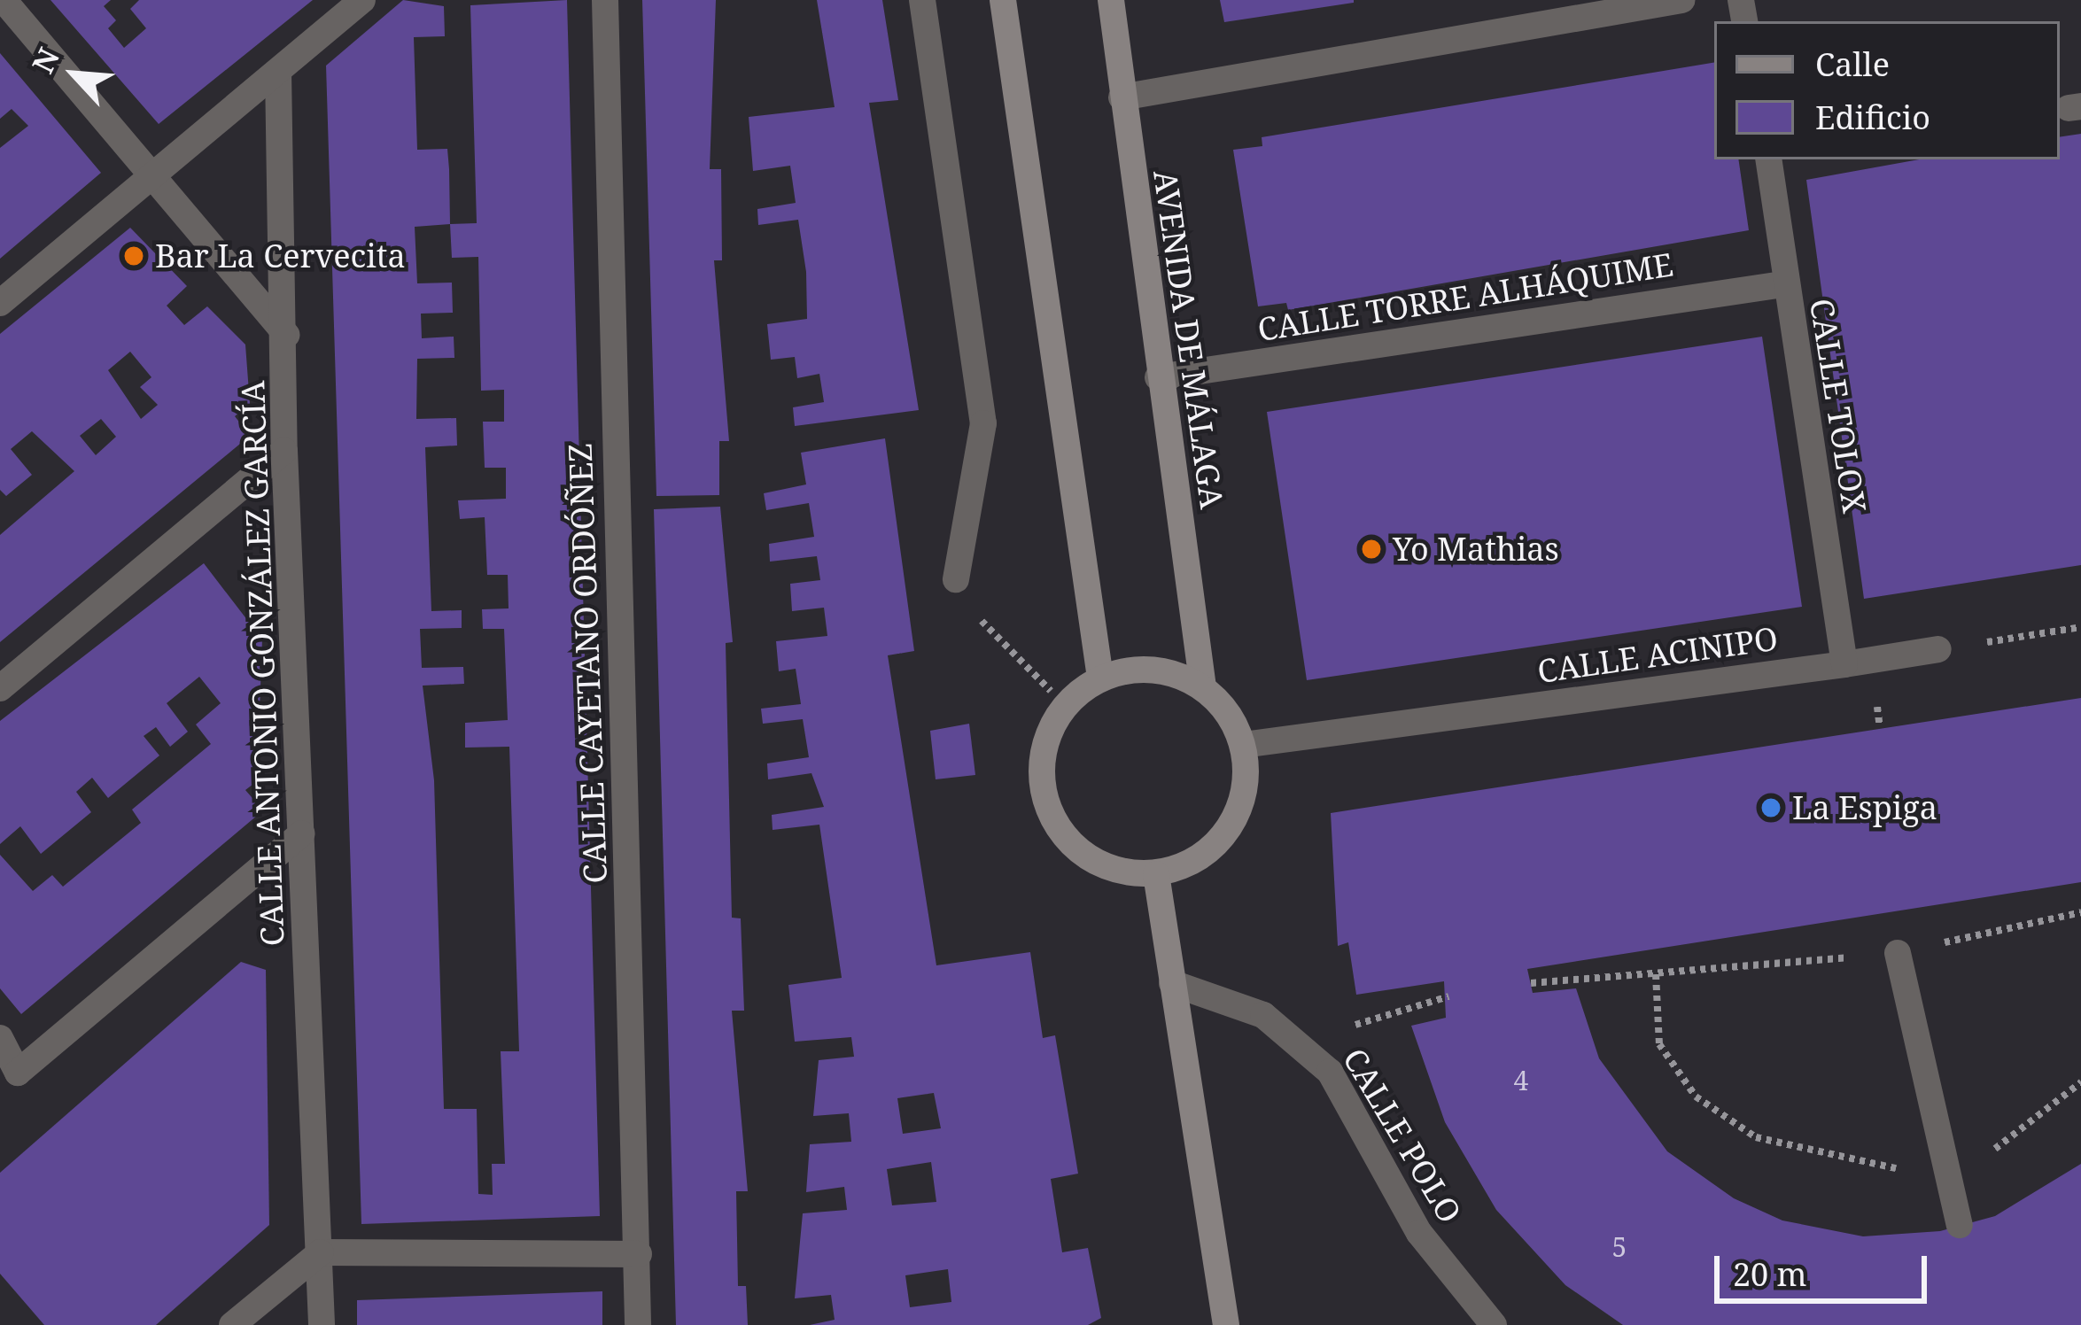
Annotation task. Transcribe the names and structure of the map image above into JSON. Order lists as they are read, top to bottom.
{
  "streets": {
    "main road": ["AVENIDA DE MÁLAGA"],
    "street": [
      "CALLE TORRE ALHÁQUIME",
      "CALLE TOLOX",
      "CALLE ACINIPO",
      "CALLE ANTONIO GONZÁLEZ GARCÍA",
      "CALLE CAYETANO ORDÓÑEZ",
      "CALLE POLO"
    ]
  },
  "crossings": [
    ["CALLE TORRE ALHÁQUIME", "AVENIDA DE MÁLAGA"],
    ["CALLE TORRE ALHÁQUIME", "CALLE TOLOX"],
    ["AVENIDA DE MÁLAGA", "CALLE ACINIPO"],
    ["CALLE TOLOX", "CALLE ACINIPO"]
  ],
  "places": ["Bar La Cervecita", "Yo Mathias", "La Espiga"],
  "house_numbers": ["4", "5"],
  "legend": ["Calle", "Edificio"],
  "scale_bar": "20 m",
  "north": "top left"
}
